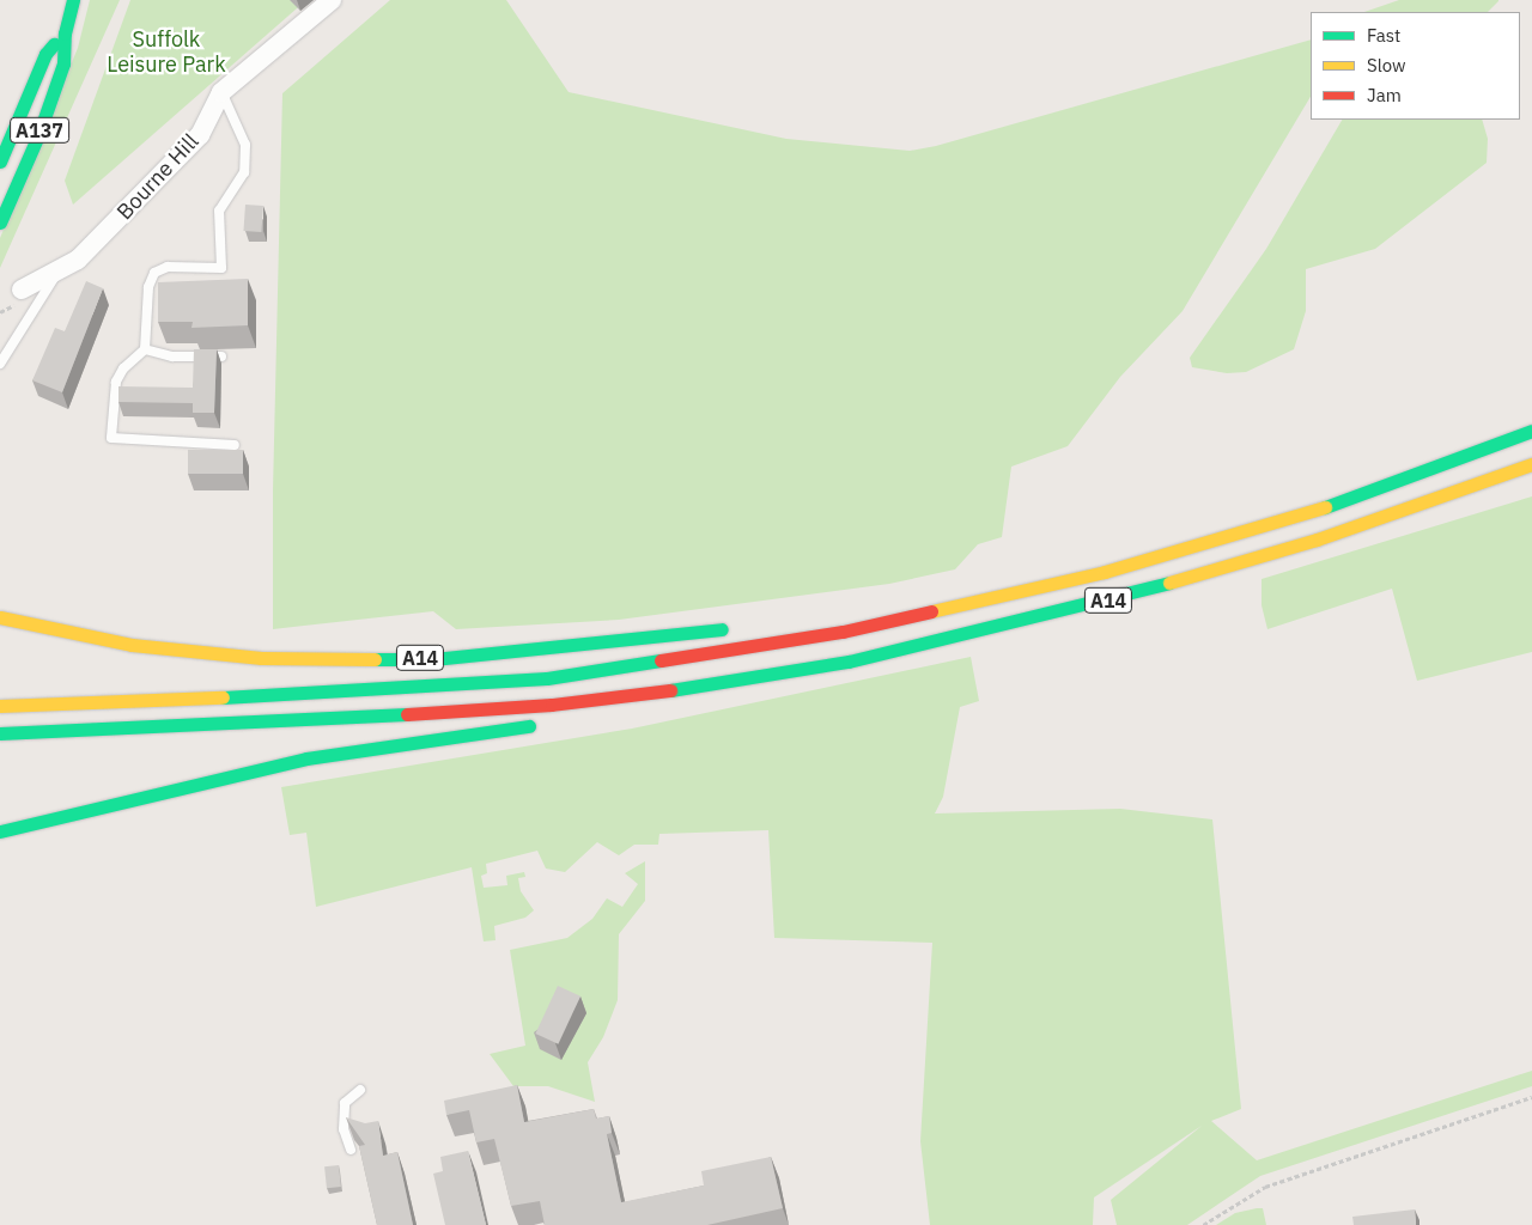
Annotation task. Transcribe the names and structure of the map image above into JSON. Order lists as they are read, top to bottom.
{
  "streets": {
    "main road": ["A137", "A14"],
    "street": ["Bourne Hill"]
  },
  "parks": ["Suffolk Leisure Park"],
  "legend": ["Fast", "Slow", "Jam"]
}
